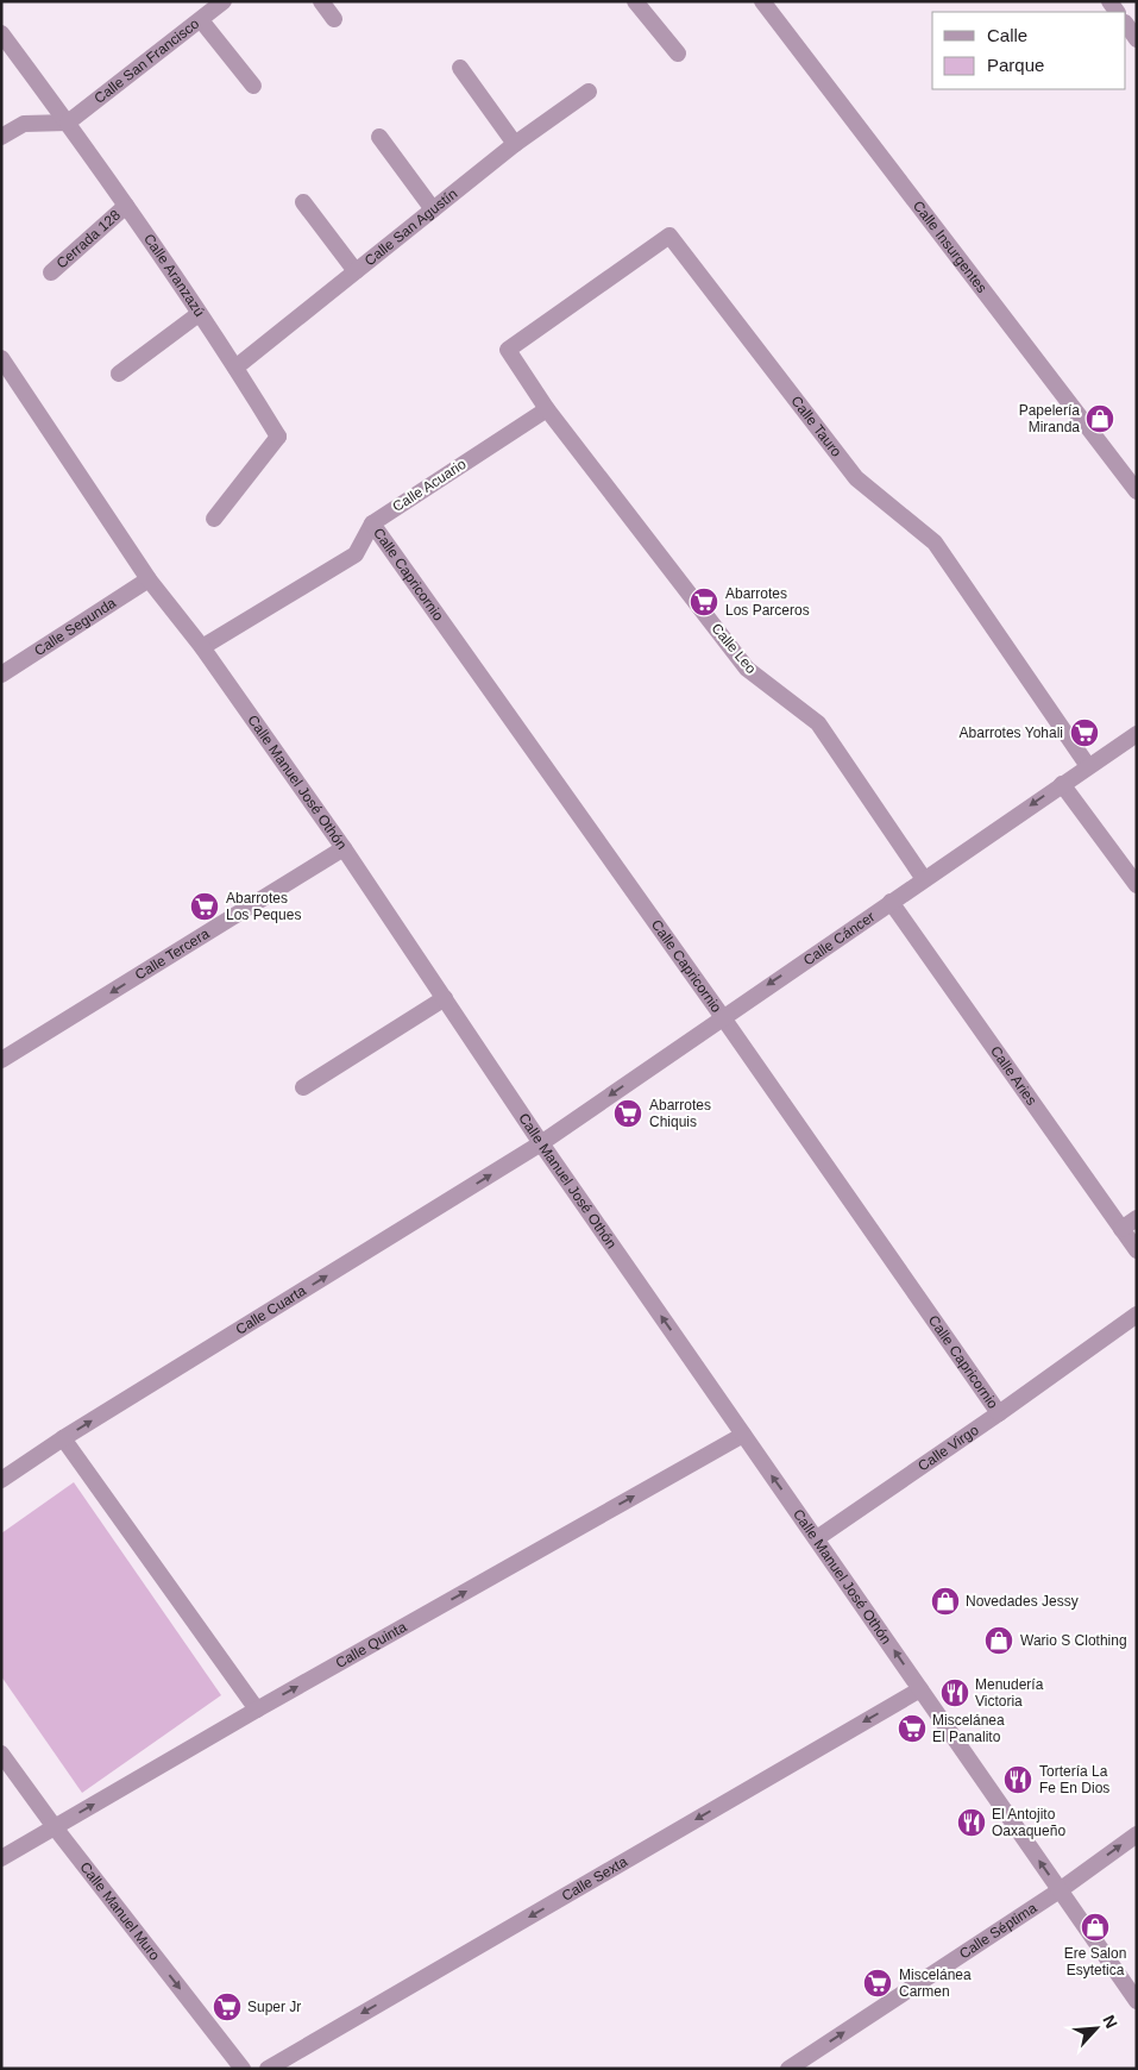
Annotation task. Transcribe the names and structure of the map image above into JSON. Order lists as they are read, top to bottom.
{
  "streets": {
    "street": [
      "Calle San Francisco",
      "Calle San Agustín",
      "Cerrada 128",
      "Calle Insurgentes",
      "Calle Aranzazú",
      "Calle Tauro",
      "Calle Acuario",
      "Calle Capricornio",
      "Calle Segunda",
      "Calle Leo",
      "Calle Manuel José Othón",
      "Calle Cáncer",
      "Calle Tercera",
      "Calle Aries",
      "Calle Cuarta",
      "Calle Virgo",
      "Calle Quinta",
      "Calle Sexta",
      "Calle Manuel Muro",
      "Calle Séptima"
    ]
  },
  "crossings": [
    ["Calle San Francisco", "Calle Aranzazú"],
    ["Calle San Agustín", "Calle Aranzazú"],
    ["Cerrada 128", "Calle Aranzazú"],
    ["Calle Tauro", "Calle Leo"],
    ["Calle Tauro", "Calle Cáncer"],
    ["Calle Acuario", "Calle Capricornio"],
    ["Calle Acuario", "Calle Leo"],
    ["Calle Acuario", "Calle Manuel José Othón"],
    ["Calle Capricornio", "Calle Cáncer"],
    ["Calle Capricornio", "Calle Virgo"],
    ["Calle Segunda", "Calle Manuel José Othón"],
    ["Calle Leo", "Calle Cáncer"],
    ["Calle Manuel José Othón", "Calle Cáncer"],
    ["Calle Manuel José Othón", "Calle Tercera"],
    ["Calle Manuel José Othón", "Calle Cuarta"],
    ["Calle Manuel José Othón", "Calle Virgo"],
    ["Calle Manuel José Othón", "Calle Quinta"],
    ["Calle Manuel José Othón", "Calle Sexta"],
    ["Calle Manuel José Othón", "Calle Séptima"],
    ["Calle Cáncer", "Calle Aries"],
    ["Calle Cáncer", "Calle Cuarta"],
    ["Calle Quinta", "Calle Manuel Muro"]
  ],
  "one_way": [
    "Calle Manuel José Othón",
    "Calle Cáncer",
    "Calle Tercera",
    "Calle Cuarta",
    "Calle Quinta",
    "Calle Sexta",
    "Calle Manuel Muro",
    "Calle Séptima"
  ],
  "places": {
    "shop": [
      "Papelería Miranda",
      "Novedades Jessy",
      "Wario S Clothing",
      "Ere Salon Esytetica"
    ],
    "supermarket": [
      "Abarrotes Los Parceros",
      "Abarrotes Yohali",
      "Abarrotes Los Peques",
      "Abarrotes Chiquis",
      "Miscelánea El Panalito",
      "Miscelánea Carmen",
      "Super Jr"
    ],
    "restaurant": ["Menudería Victoria", "Tortería La Fe En Dios", "El Antojito Oaxaqueño"]
  },
  "legend": ["Calle", "Parque"],
  "north": "top right"
}
